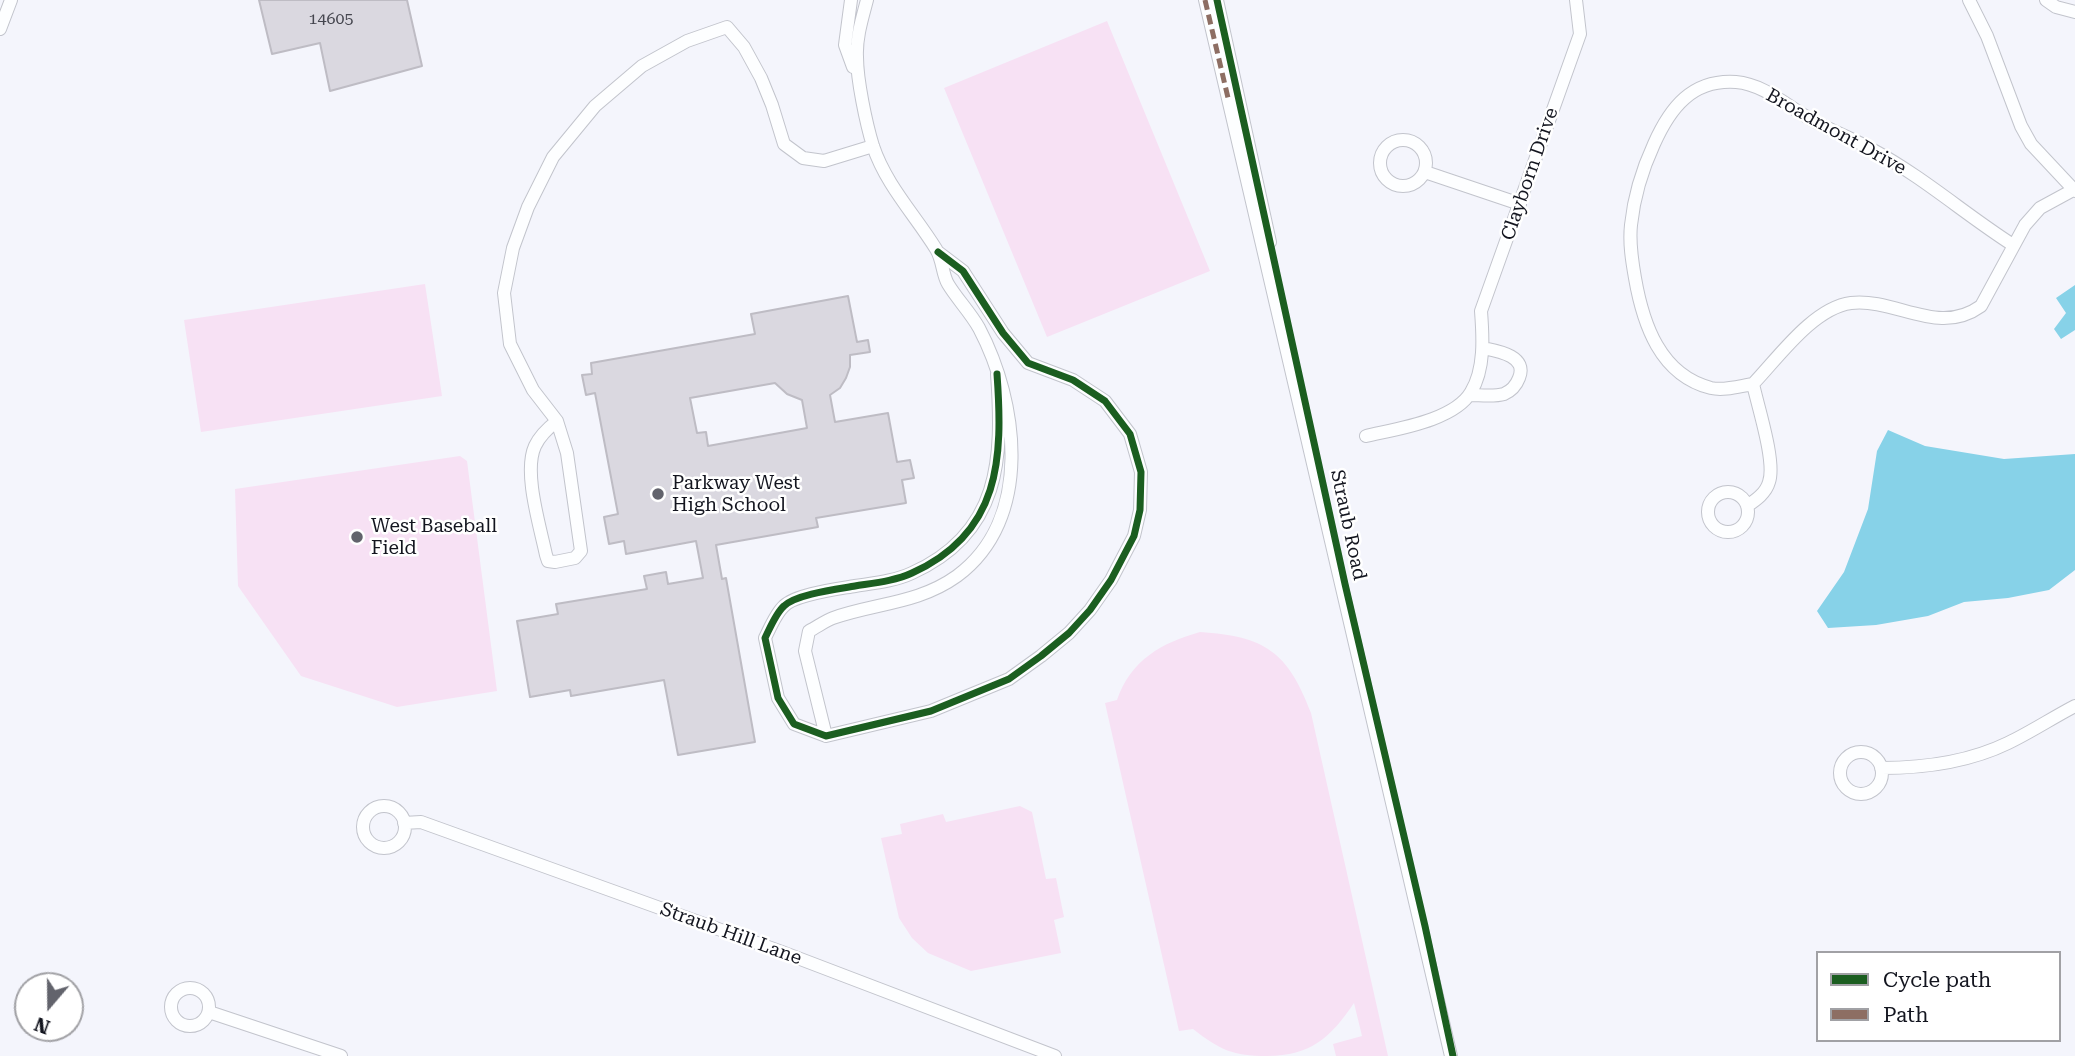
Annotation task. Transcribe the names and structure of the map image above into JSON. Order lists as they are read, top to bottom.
{
  "streets": {
    "street": [
      "Broadmont Drive",
      "Clayborn Drive",
      "Straub Road",
      "Straub Hill Lane"
    ]
  },
  "places": ["Parkway West High School", "West Baseball Field"],
  "house_numbers": ["14605"],
  "legend": ["Cycle path", "Path"],
  "north": "bottom"
}
